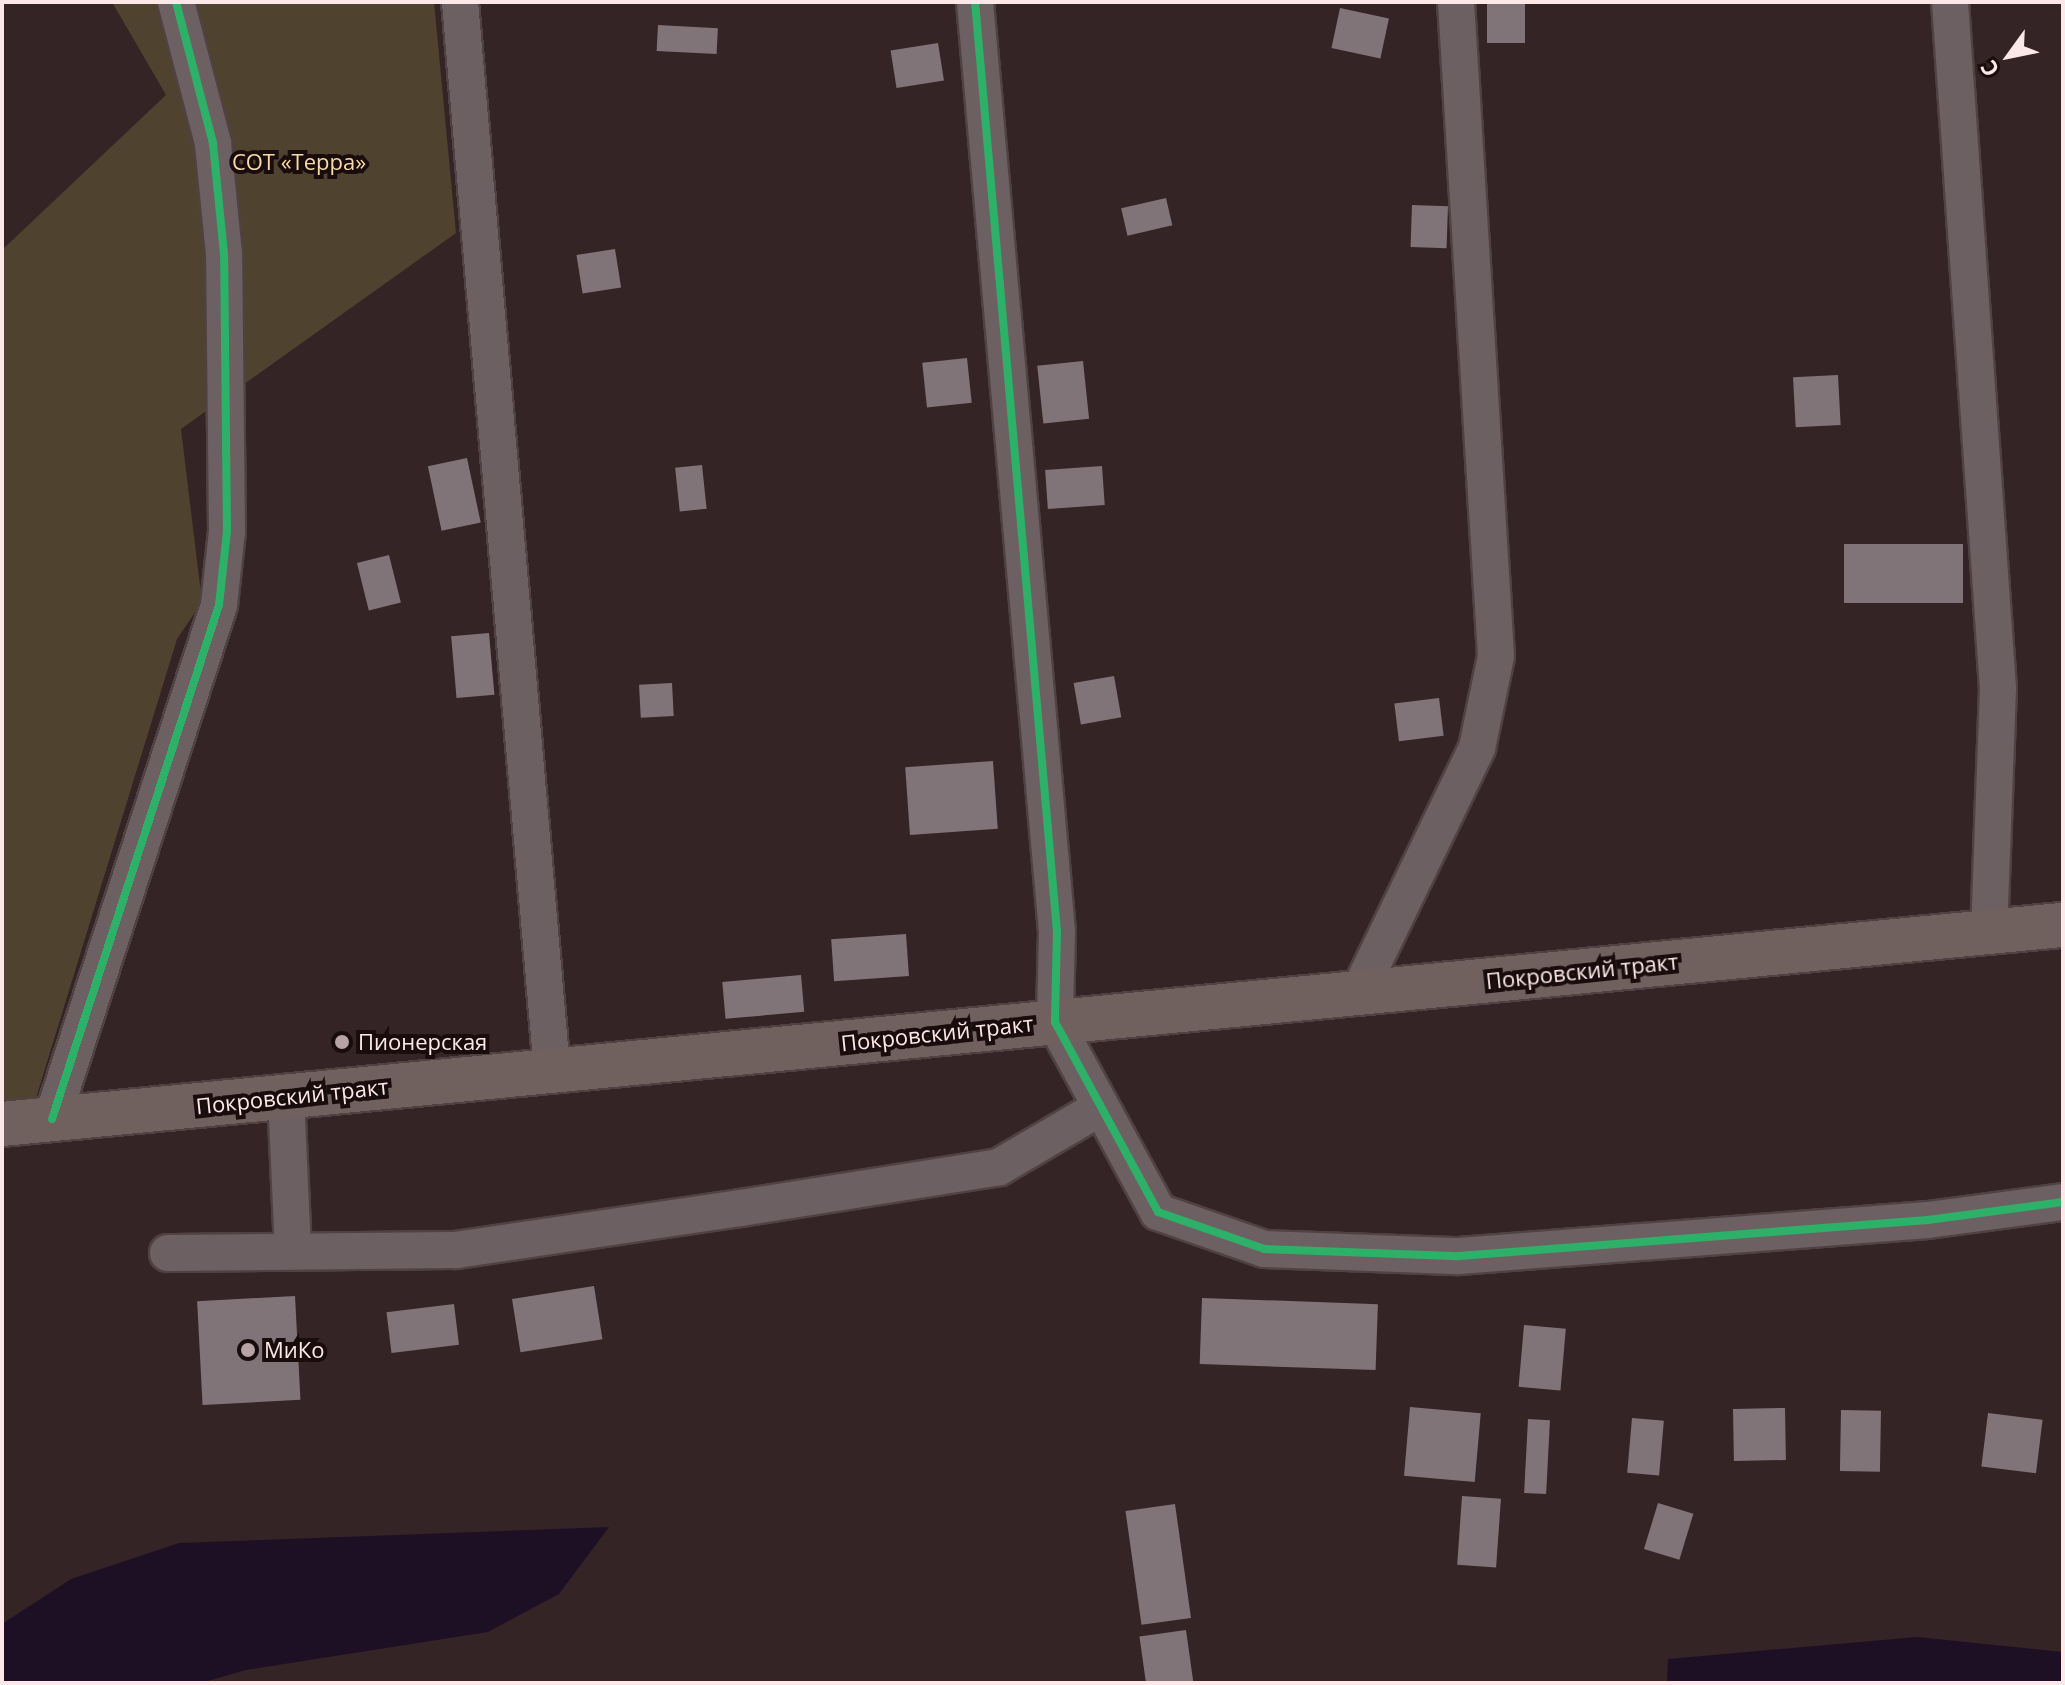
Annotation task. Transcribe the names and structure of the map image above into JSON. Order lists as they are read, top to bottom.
{
  "streets": {
    "main road": ["Покровский тракт"]
  },
  "parks": ["СОТ «Терра»"],
  "places": ["Пионерская", "МиКо"],
  "north": "bottom left"
}
